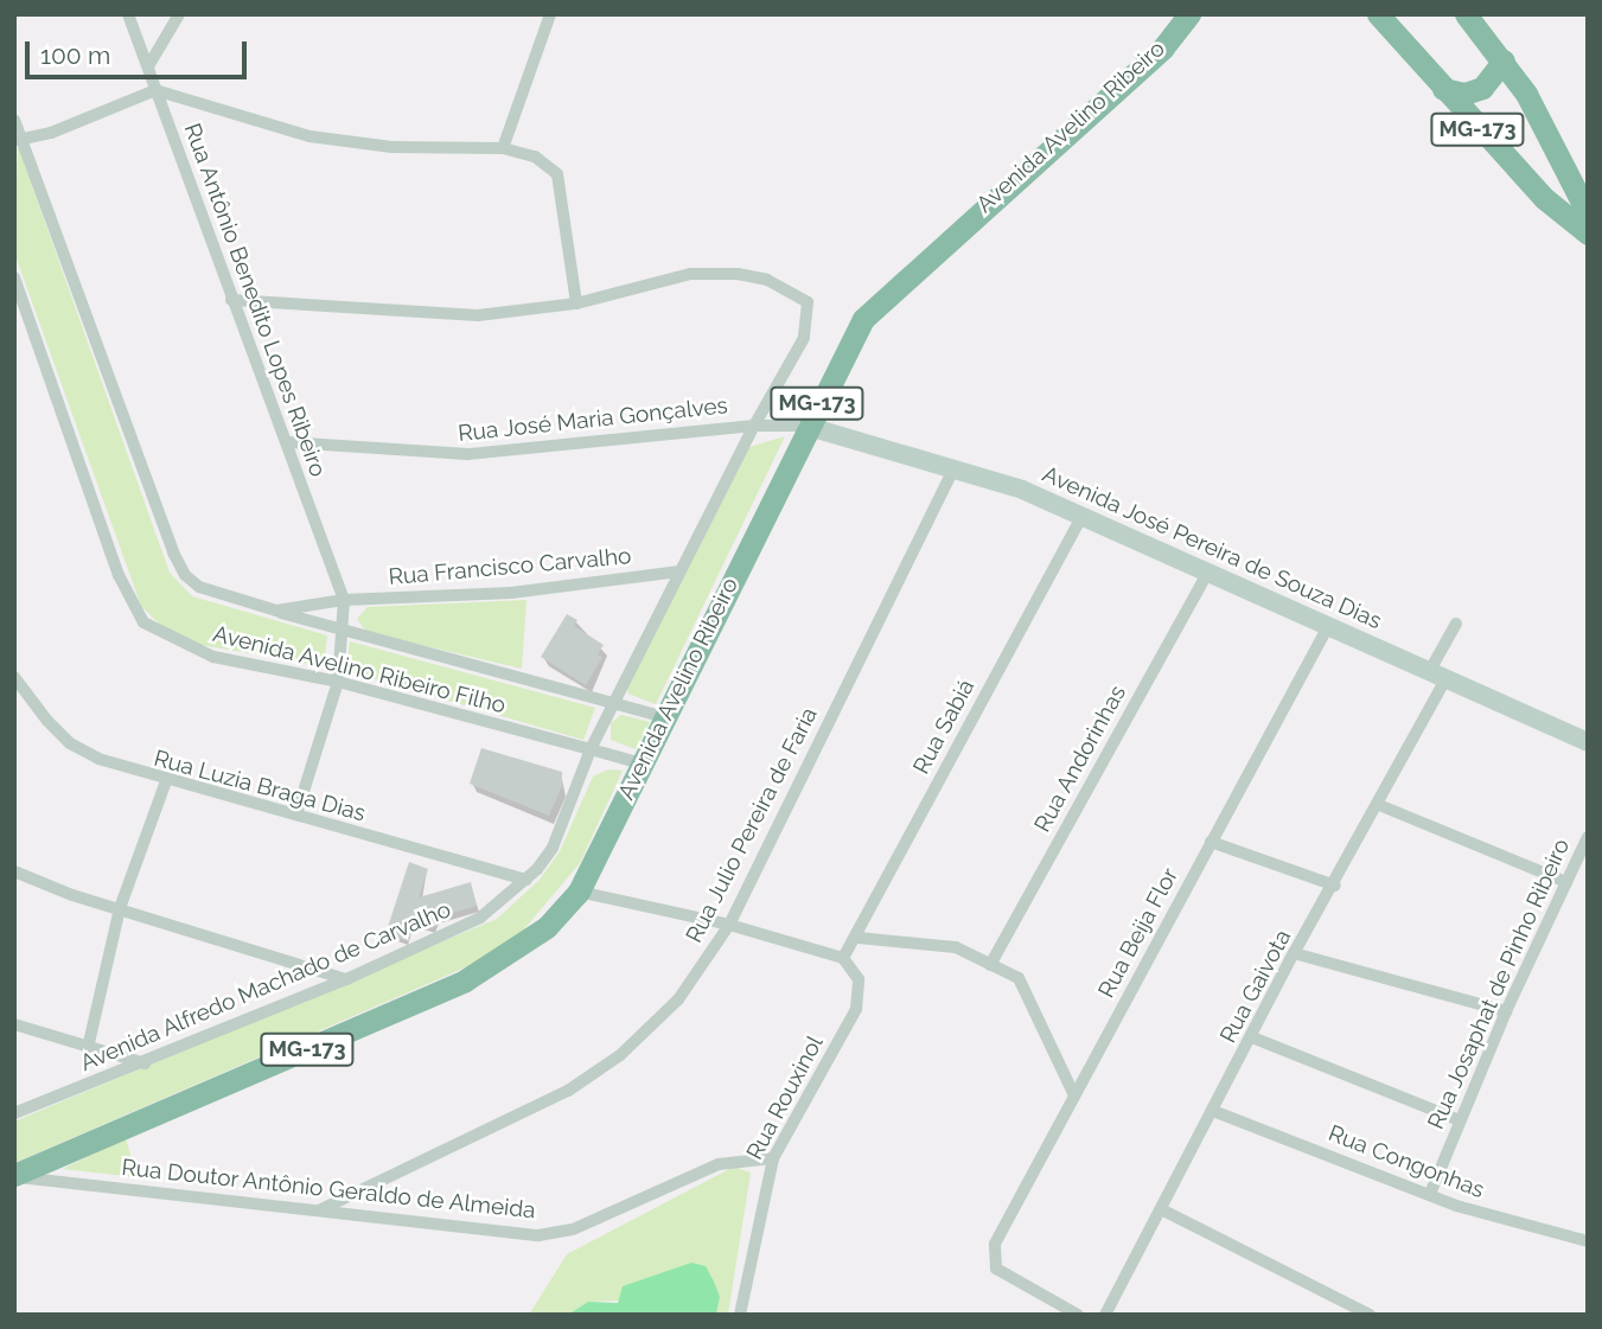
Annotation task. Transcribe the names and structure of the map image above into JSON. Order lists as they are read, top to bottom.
{
  "streets": {
    "highway": ["Avenida Avelino Ribeiro", "MG-173"],
    "street": [
      "Rua Antônio Benedito Lopes Ribeiro",
      "Rua José Maria Gonçalves",
      "Avenida José Pereira de Souza Dias",
      "Rua Francisco Carvalho",
      "Avenida Avelino Ribeiro Filho",
      "Rua Sabiá",
      "Rua Andorinhas",
      "Rua Luzia Braga Dias",
      "Rua Julio Pereira de Faria",
      "Rua Beija Flor",
      "Rua Josaphat de Pinho Ribeiro",
      "Avenida Alfredo Machado de Carvalho",
      "Rua Gaivota",
      "Rua Rouxinol",
      "Rua Congonhas",
      "Rua Doutor Antônio Geraldo de Almeida"
    ]
  },
  "crossings": [
    ["Avenida Avelino Ribeiro", "Rua José Maria Gonçalves"],
    ["Avenida Avelino Ribeiro", "Avenida José Pereira de Souza Dias"],
    ["Avenida Avelino Ribeiro", "Avenida Avelino Ribeiro Filho"],
    ["Avenida Avelino Ribeiro", "Rua Doutor Antônio Geraldo de Almeida"],
    ["Rua Antônio Benedito Lopes Ribeiro", "Rua José Maria Gonçalves"],
    ["Rua Antônio Benedito Lopes Ribeiro", "Rua Francisco Carvalho"],
    ["Rua Antônio Benedito Lopes Ribeiro", "Avenida Avelino Ribeiro Filho"],
    ["Rua Antônio Benedito Lopes Ribeiro", "Rua Luzia Braga Dias"],
    ["Rua Antônio Benedito Lopes Ribeiro", "Avenida Alfredo Machado de Carvalho"],
    ["Rua José Maria Gonçalves", "Avenida José Pereira de Souza Dias"],
    ["Rua José Maria Gonçalves", "Avenida Alfredo Machado de Carvalho"],
    ["Avenida José Pereira de Souza Dias", "Rua Sabiá"],
    ["Avenida José Pereira de Souza Dias", "Rua Andorinhas"],
    ["Avenida José Pereira de Souza Dias", "Rua Julio Pereira de Faria"],
    ["Avenida José Pereira de Souza Dias", "Rua Beija Flor"],
    ["Avenida José Pereira de Souza Dias", "Rua Gaivota"],
    ["Rua Francisco Carvalho", "Avenida Avelino Ribeiro Filho"],
    ["Rua Francisco Carvalho", "Avenida Alfredo Machado de Carvalho"],
    ["Avenida Avelino Ribeiro Filho", "Avenida Alfredo Machado de Carvalho"],
    ["Rua Sabiá", "Rua Rouxinol"],
    ["Rua Luzia Braga Dias", "Avenida Alfredo Machado de Carvalho"],
    ["Rua Julio Pereira de Faria", "Rua Doutor Antônio Geraldo de Almeida"],
    ["Rua Josaphat de Pinho Ribeiro", "Rua Congonhas"],
    ["Rua Gaivota", "Rua Congonhas"],
    ["Rua Rouxinol", "Rua Doutor Antônio Geraldo de Almeida"]
  ],
  "scale_bar": "100 m"
}
